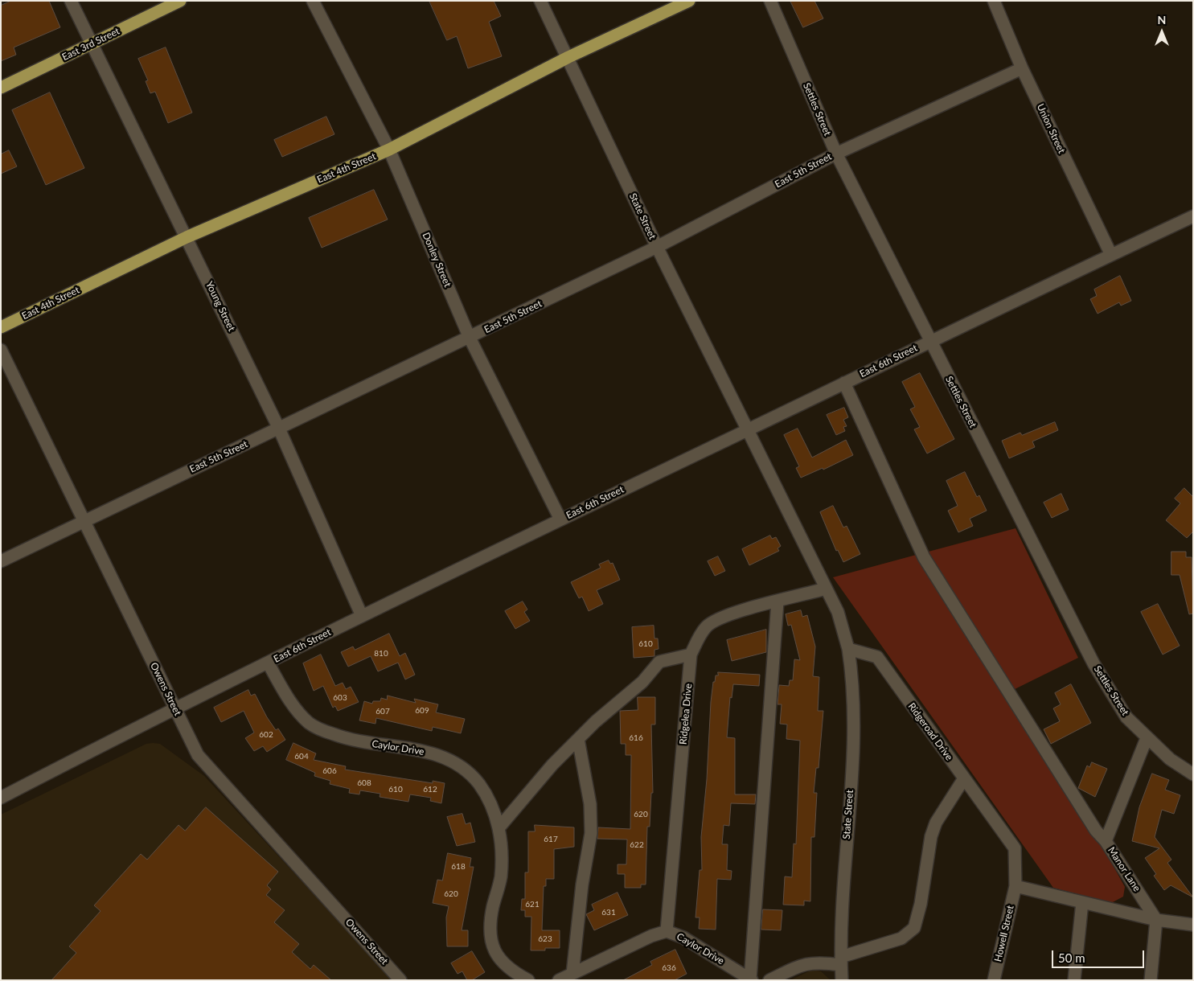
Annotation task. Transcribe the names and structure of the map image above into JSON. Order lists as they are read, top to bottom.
{
  "streets": {
    "main road": ["East 3rd Street", "East 4th Street"],
    "street": [
      "Settles Street",
      "Union Street",
      "East 5th Street",
      "State Street",
      "Donley Street",
      "Young Street",
      "East 6th Street",
      "Owens Street",
      "Ridgelea Drive",
      "Ridgeroad Drive",
      "Caylor Drive",
      "Manor Lane",
      "Howell Street"
    ]
  },
  "crossings": [
    ["East 3rd Street", "Young Street"],
    ["Settles Street", "East 5th Street"],
    ["Settles Street", "East 6th Street"],
    ["Settles Street", "Manor Lane"],
    ["Union Street", "East 5th Street"],
    ["Union Street", "East 6th Street"],
    ["East 4th Street", "State Street"],
    ["East 4th Street", "Donley Street"],
    ["East 4th Street", "Young Street"],
    ["East 5th Street", "State Street"],
    ["East 5th Street", "Donley Street"],
    ["East 5th Street", "Young Street"],
    ["East 5th Street", "Owens Street"],
    ["State Street", "East 6th Street"],
    ["State Street", "Ridgeroad Drive"],
    ["Donley Street", "East 6th Street"],
    ["Young Street", "East 6th Street"],
    ["East 6th Street", "Owens Street"],
    ["East 6th Street", "Caylor Drive"],
    ["Ridgelea Drive", "Caylor Drive"],
    ["Ridgeroad Drive", "Howell Street"]
  ],
  "house_numbers": [
    "610",
    "810",
    "603",
    "609",
    "607",
    "602",
    "616",
    "604",
    "606",
    "608",
    "610",
    "612",
    "620",
    "617",
    "622",
    "618",
    "620",
    "621",
    "631",
    "623",
    "636"
  ],
  "scale_bar": "50 m",
  "north": "top"
}
